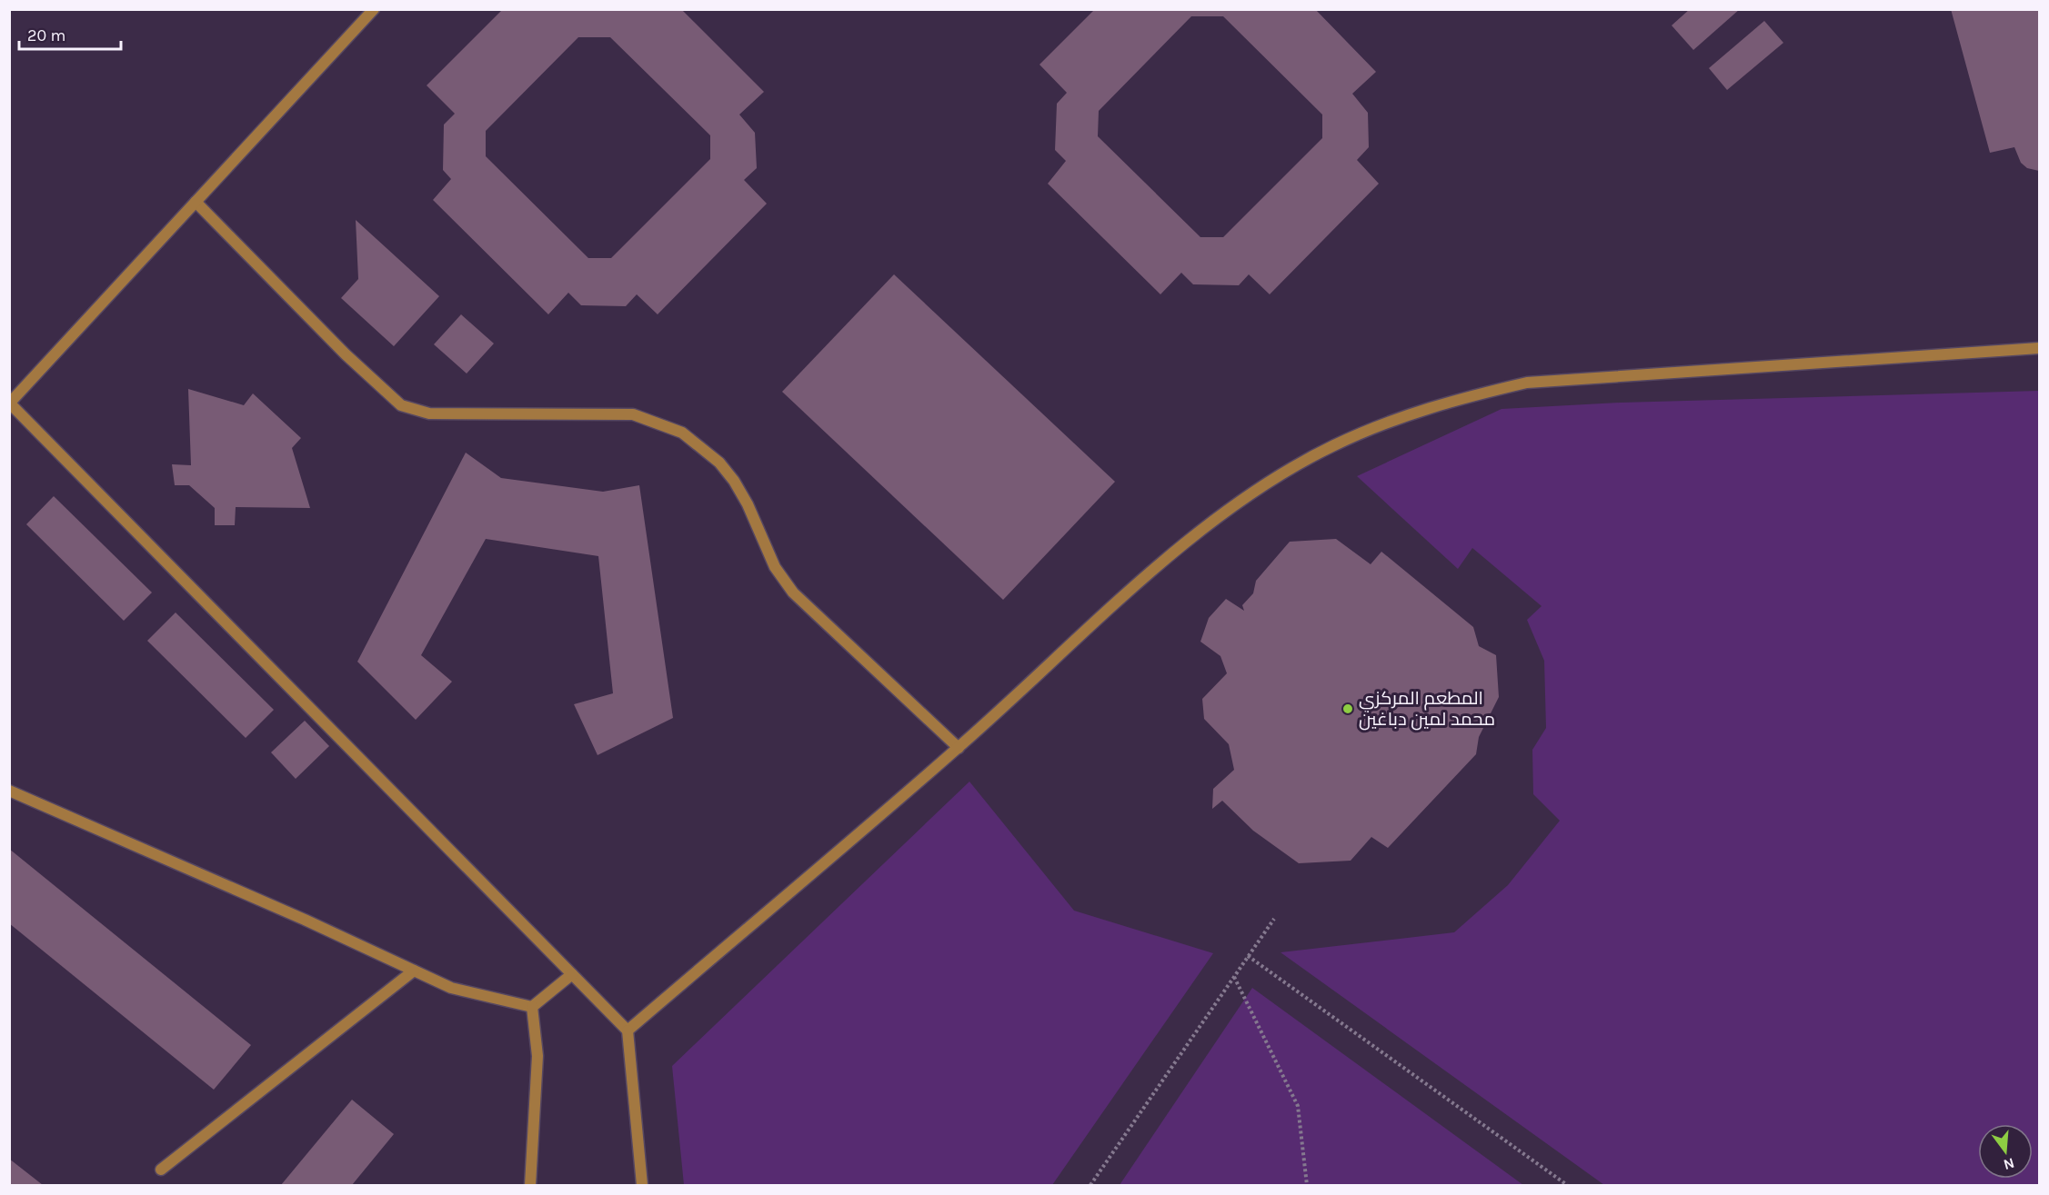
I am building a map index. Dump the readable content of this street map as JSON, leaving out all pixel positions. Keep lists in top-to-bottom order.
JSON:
{
  "places": ["المطعم المركزي محمد لمين دباغين"],
  "scale_bar": "20 m",
  "north": "bottom"
}
